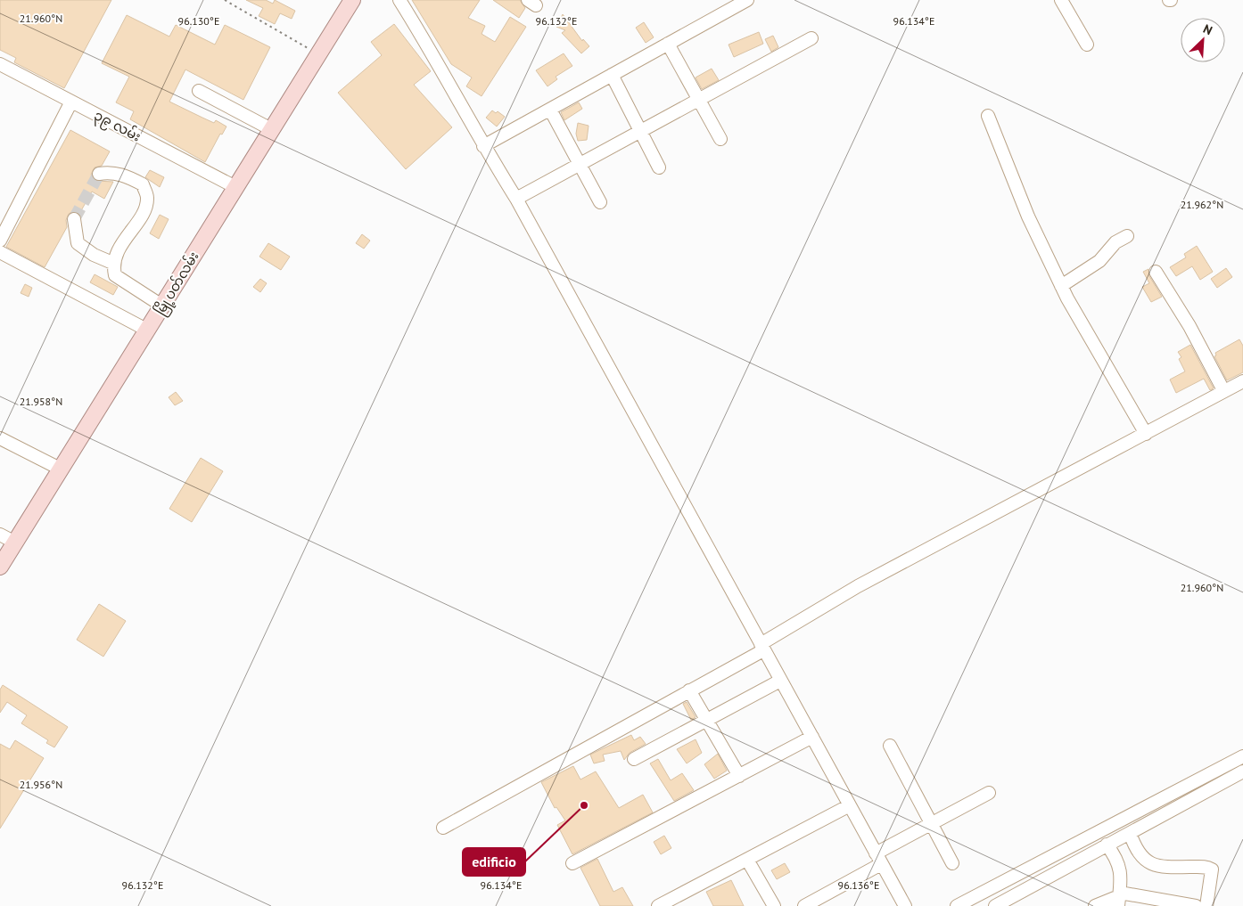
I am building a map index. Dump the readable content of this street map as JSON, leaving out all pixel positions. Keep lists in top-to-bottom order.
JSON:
{
  "streets": {
    "main road": ["မြို့ပတ်လမ်း"],
    "street": ["၃၉ လမ်း"]
  },
  "crossings": [
    ["၃၉ လမ်း", "မြို့ပတ်လမ်း"]
  ],
  "places": ["edificio"],
  "north": "top right",
  "coordinates": [
    "21.960°N",
    "96.130°E",
    "96.132°E",
    "96.134°E",
    "21.962°N",
    "21.958°N",
    "21.956°N",
    "96.136°E"
  ]
}
